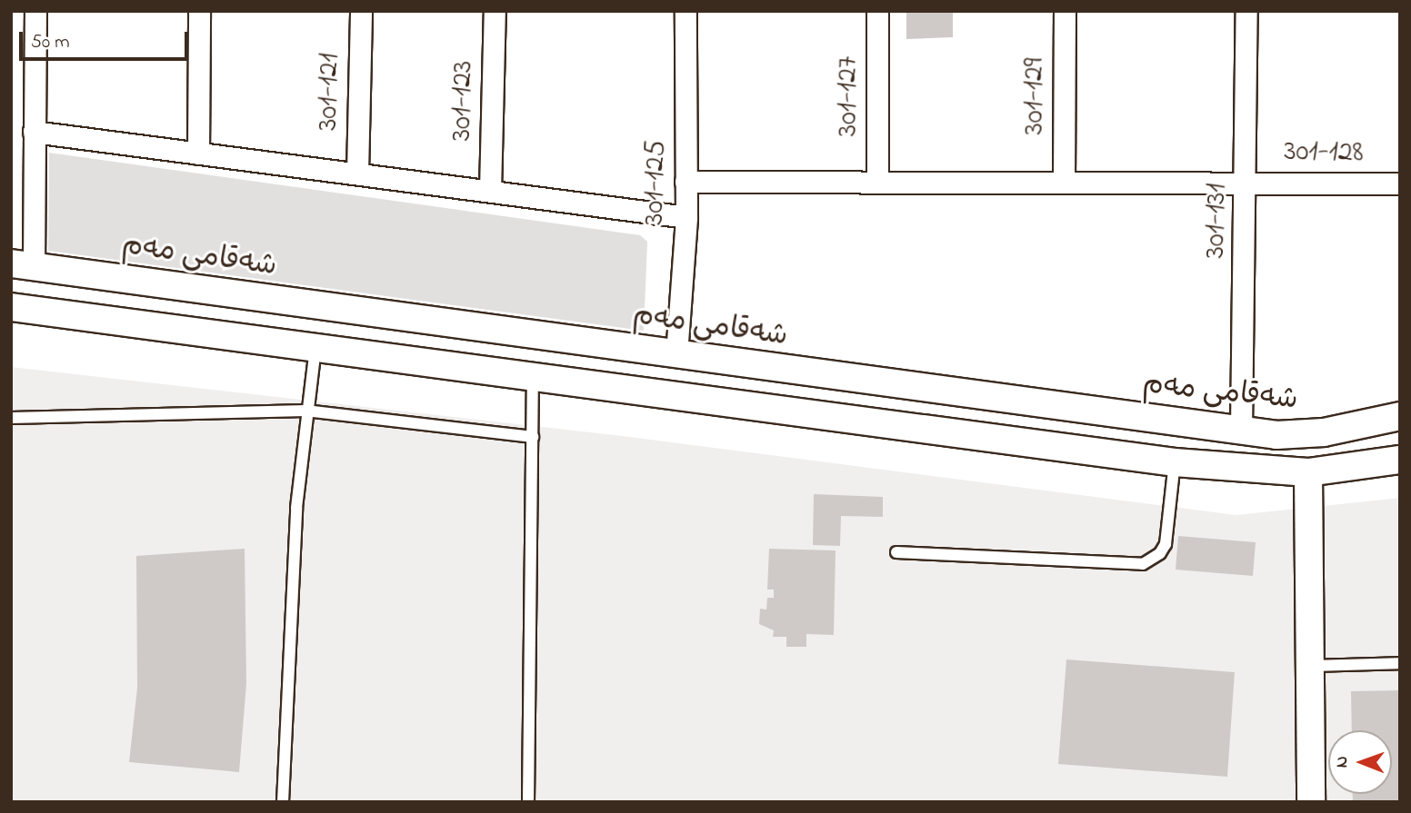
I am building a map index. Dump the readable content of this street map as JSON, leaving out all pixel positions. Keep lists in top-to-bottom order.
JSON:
{
  "streets": {
    "street": [
      "301-121",
      "301-127",
      "301-129",
      "301-123",
      "301-128",
      "301-125",
      "301-131",
      "شەقامی مەم"
    ]
  },
  "crossings": [
    ["301-127", "301-128"],
    ["301-129", "301-128"],
    ["301-128", "301-125"],
    ["301-128", "301-131"],
    ["301-125", "شەقامی مەم"],
    ["301-131", "شەقامی مەم"]
  ],
  "scale_bar": "50 m",
  "north": "left"
}
